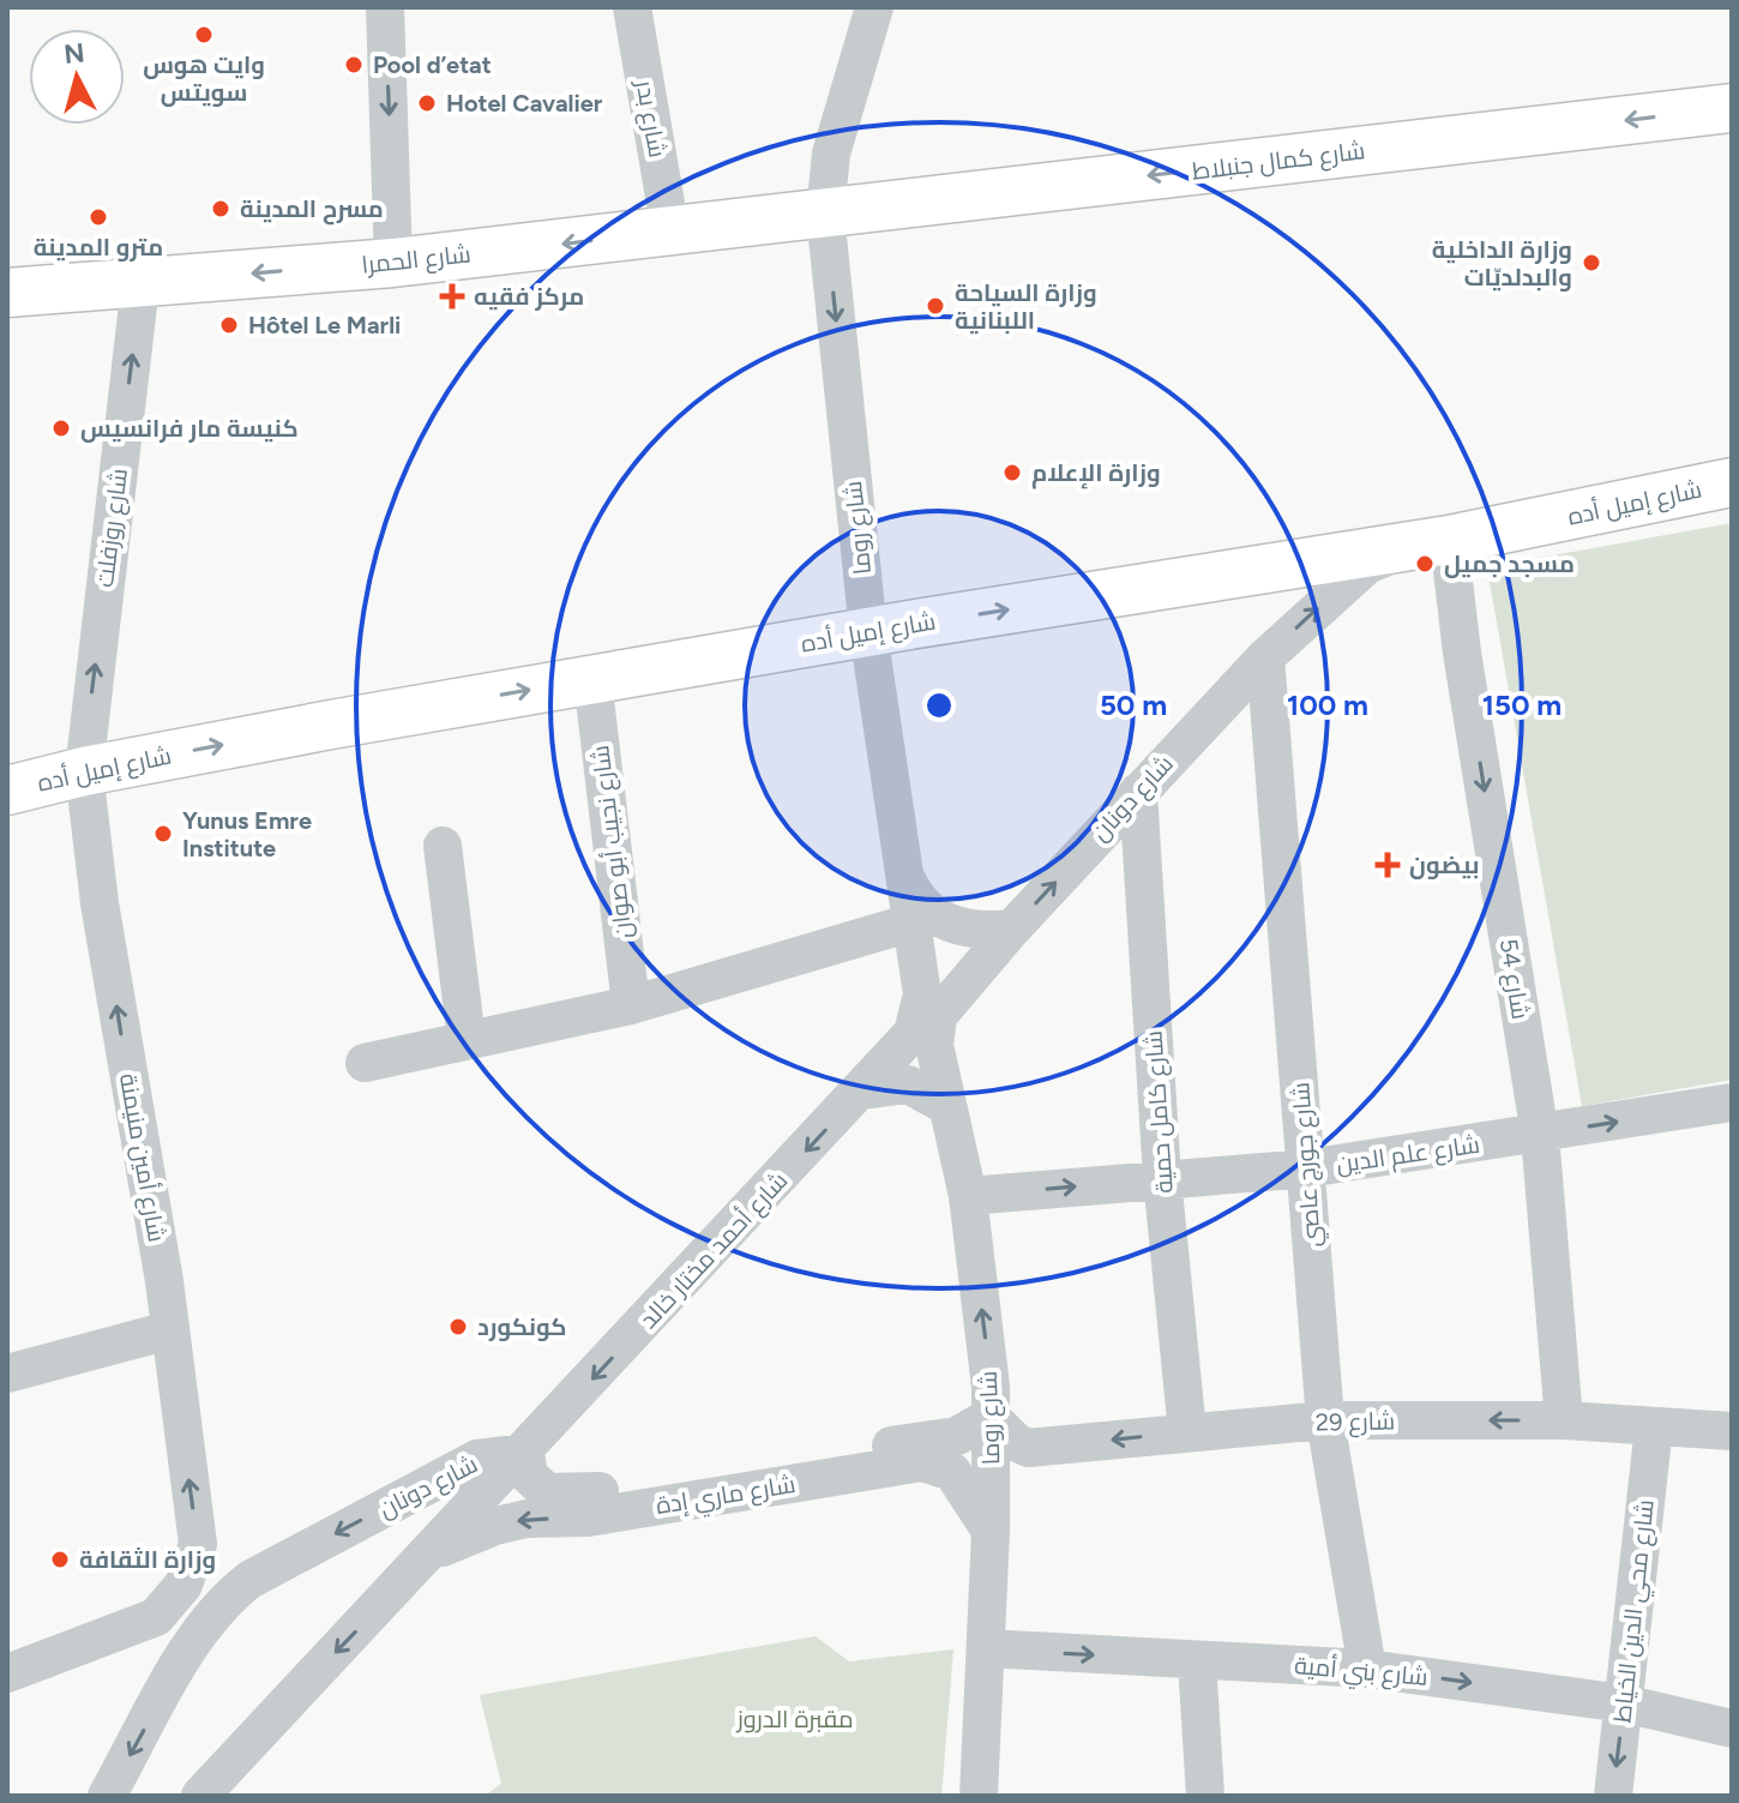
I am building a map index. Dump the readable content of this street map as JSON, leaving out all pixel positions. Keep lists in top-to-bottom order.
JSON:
{
  "streets": {
    "main road": ["شارع كمال جنبلاط", "شارع الحمرا", "شارع إميل أده"],
    "street": [
      "شارع بدر",
      "شارع روزفلت",
      "شارع روما",
      "شارع دونان",
      "شارع نجيب أبو صوان",
      "شارع 54",
      "شارع كامل حمية",
      "شارع علم الدين",
      "شارع أمين منيمنة",
      "شارع جورج عاصي",
      "شارع أحمد مختار خالد",
      "شارع 29",
      "شارع ماري إدة",
      "شارع محي الدين الخياط",
      "شارع بني أمية"
    ]
  },
  "crossings": [
    ["شارع بدر", "شارع الحمرا"],
    ["شارع كمال جنبلاط", "شارع الحمرا"],
    ["شارع كمال جنبلاط", "شارع روما"],
    ["شارع الحمرا", "شارع روزفلت"],
    ["شارع الحمرا", "شارع روما"],
    ["شارع إميل أده", "شارع روزفلت"],
    ["شارع إميل أده", "شارع روما"],
    ["شارع إميل أده", "شارع دونان"],
    ["شارع إميل أده", "شارع نجيب أبو صوان"],
    ["شارع إميل أده", "شارع 54"],
    ["شارع إميل أده", "شارع أمين منيمنة"],
    ["شارع روزفلت", "شارع أمين منيمنة"],
    ["شارع روما", "شارع دونان"],
    ["شارع روما", "شارع علم الدين"],
    ["شارع روما", "شارع أحمد مختار خالد"],
    ["شارع روما", "شارع 29"],
    ["شارع روما", "شارع ماري إدة"],
    ["شارع روما", "شارع بني أمية"],
    ["شارع دونان", "شارع 54"],
    ["شارع دونان", "شارع كامل حمية"],
    ["شارع دونان", "شارع جورج عاصي"],
    ["شارع دونان", "شارع أحمد مختار خالد"],
    ["شارع دونان", "شارع ماري إدة"],
    ["شارع 54", "شارع علم الدين"],
    ["شارع 54", "شارع 29"],
    ["شارع كامل حمية", "شارع علم الدين"],
    ["شارع كامل حمية", "شارع 29"],
    ["شارع علم الدين", "شارع جورج عاصي"],
    ["شارع جورج عاصي", "شارع 29"],
    ["شارع جورج عاصي", "شارع بني أمية"],
    ["شارع أحمد مختار خالد", "شارع ماري إدة"],
    ["شارع 29", "شارع ماري إدة"],
    ["شارع 29", "شارع محي الدين الخياط"],
    ["شارع محي الدين الخياط", "شارع بني أمية"]
  ],
  "one_way": [
    "شارع كمال جنبلاط",
    "شارع الحمرا",
    "شارع إميل أده",
    "شارع روزفلت",
    "شارع 54",
    "شارع علم الدين",
    "شارع أمين منيمنة",
    "شارع أحمد مختار خالد",
    "شارع 29",
    "شارع بني أمية"
  ],
  "parks": ["مقبرة الدروز"],
  "places": {
    "other": [
      "وايت هوس سويتس",
      "Pool d’etat",
      "Hotel Cavalier",
      "مسرح المدينة",
      "مترو المدينة",
      "وزارة الداخلية والبدلديّات",
      "وزارة السياحة اللبنانية",
      "Hôtel Le Marli",
      "كنيسة مار فرانسيس",
      "وزارة الإعلام",
      "مسجد جميل",
      "Yunus Emre Institute",
      "كونكورد",
      "وزارة الثقافة"
    ],
    "health": ["مركز فقيه", "بيضون"]
  },
  "north": "top",
  "rings": ["50 m", "100 m", "150 m"]
}
